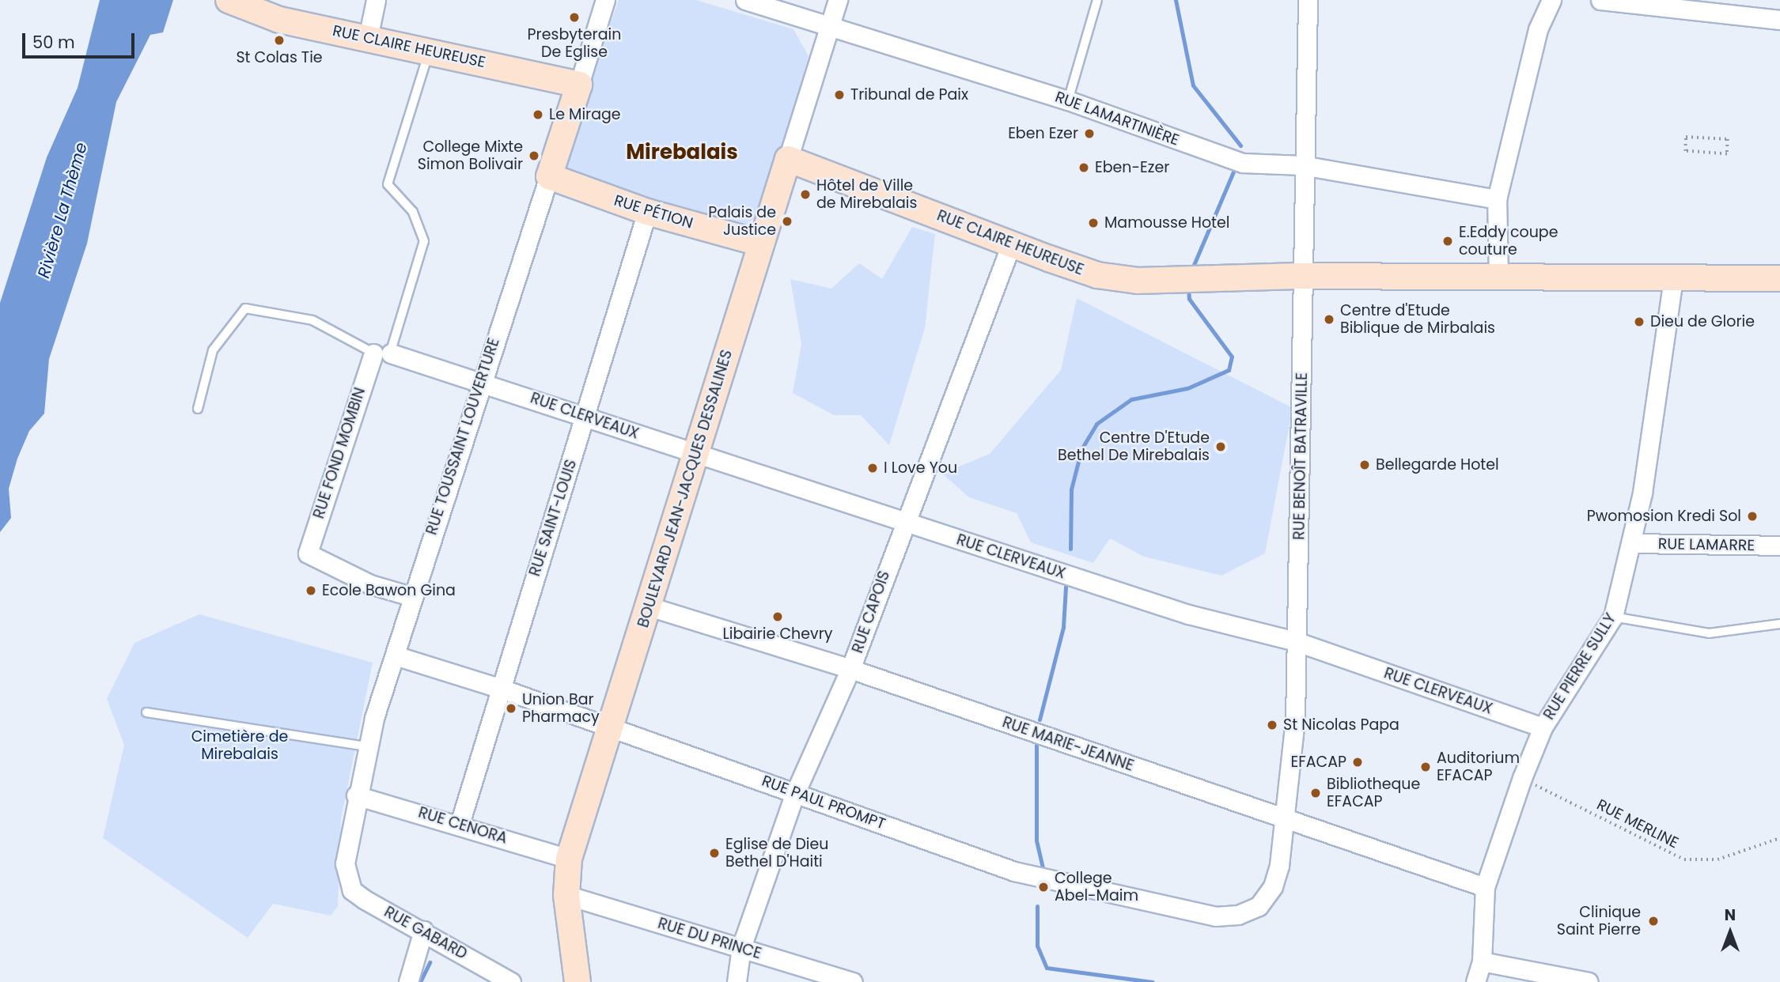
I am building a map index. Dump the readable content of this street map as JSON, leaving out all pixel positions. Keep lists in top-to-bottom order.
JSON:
{
  "streets": {
    "main road": [
      "RUE CLAIRE HEUREUSE",
      "RUE PÉTION",
      "RUE TOUSSAINT LOUVERTURE",
      "BOULEVARD JEAN-JACQUES DESSALINES"
    ],
    "street": [
      "RUE LAMARTINIÈRE",
      "RUE CLERVEAUX",
      "RUE FOND MOMBIN",
      "RUE BENOÎT BATRAVILLE",
      "RUE SAINT-LOUIS",
      "RUE LAMARRE",
      "RUE CAPOIS",
      "RUE PIERRE SULLY",
      "RUE MARIE-JEANNE",
      "RUE PAUL PROMPT",
      "RUE CENORA",
      "RUE GABARD",
      "RUE DU PRINCE"
    ],
    "path": ["RUE MERLINE"]
  },
  "crossings": [
    ["RUE CLAIRE HEUREUSE", "RUE TOUSSAINT LOUVERTURE"],
    ["RUE CLAIRE HEUREUSE", "RUE BENOÎT BATRAVILLE"],
    ["RUE CLAIRE HEUREUSE", "BOULEVARD JEAN-JACQUES DESSALINES"],
    ["RUE CLAIRE HEUREUSE", "RUE CAPOIS"],
    ["RUE CLAIRE HEUREUSE", "RUE PIERRE SULLY"],
    ["RUE LAMARTINIÈRE", "RUE BENOÎT BATRAVILLE"],
    ["RUE LAMARTINIÈRE", "BOULEVARD JEAN-JACQUES DESSALINES"],
    ["RUE PÉTION", "RUE TOUSSAINT LOUVERTURE"],
    ["RUE PÉTION", "BOULEVARD JEAN-JACQUES DESSALINES"],
    ["RUE PÉTION", "RUE SAINT-LOUIS"],
    ["RUE CLERVEAUX", "RUE TOUSSAINT LOUVERTURE"],
    ["RUE CLERVEAUX", "RUE FOND MOMBIN"],
    ["RUE CLERVEAUX", "RUE BENOÎT BATRAVILLE"],
    ["RUE CLERVEAUX", "BOULEVARD JEAN-JACQUES DESSALINES"],
    ["RUE CLERVEAUX", "RUE SAINT-LOUIS"],
    ["RUE CLERVEAUX", "RUE CAPOIS"],
    ["RUE CLERVEAUX", "RUE PIERRE SULLY"],
    ["RUE TOUSSAINT LOUVERTURE", "RUE FOND MOMBIN"],
    ["RUE TOUSSAINT LOUVERTURE", "RUE PAUL PROMPT"],
    ["RUE TOUSSAINT LOUVERTURE", "RUE CENORA"],
    ["RUE TOUSSAINT LOUVERTURE", "RUE GABARD"],
    ["RUE BENOÎT BATRAVILLE", "RUE MARIE-JEANNE"],
    ["RUE BENOÎT BATRAVILLE", "RUE PAUL PROMPT"],
    ["BOULEVARD JEAN-JACQUES DESSALINES", "RUE MARIE-JEANNE"],
    ["BOULEVARD JEAN-JACQUES DESSALINES", "RUE PAUL PROMPT"],
    ["BOULEVARD JEAN-JACQUES DESSALINES", "RUE CENORA"],
    ["BOULEVARD JEAN-JACQUES DESSALINES", "RUE DU PRINCE"],
    ["RUE SAINT-LOUIS", "RUE PAUL PROMPT"],
    ["RUE SAINT-LOUIS", "RUE CENORA"],
    ["RUE LAMARRE", "RUE PIERRE SULLY"],
    ["RUE CAPOIS", "RUE MARIE-JEANNE"],
    ["RUE CAPOIS", "RUE PAUL PROMPT"],
    ["RUE CAPOIS", "RUE DU PRINCE"],
    ["RUE PIERRE SULLY", "RUE MARIE-JEANNE"],
    ["RUE PIERRE SULLY", "RUE MERLINE"]
  ],
  "districts": ["Mirebalais"],
  "water": ["Rivière La Thème"],
  "parks": ["Cimetière de Mirebalais"],
  "places": [
    "Presbyterain De Eglise",
    "St Colas Tie",
    "Tribunal de Paix",
    "Le Mirage",
    "Eben Ezer",
    "College Mixte Simon Bolivair",
    "Eben-Ezer",
    "Hôtel de Ville de Mirebalais",
    "Palais de Justice",
    "Mamousse Hotel",
    "E.Eddy coupe couture",
    "Centre d'Etude Biblique de Mirbalais",
    "Dieu de Glorie",
    "Centre D'Etude Bethel De Mirebalais",
    "Bellegarde Hotel",
    "I Love You",
    "Pwomosion Kredi Sol",
    "Ecole Bawon Gina",
    "Libairie Chevry",
    "Union Bar Pharmacy",
    "St Nicolas Papa",
    "EFACAP",
    "Auditorium EFACAP",
    "Bibliotheque EFACAP",
    "Eglise de Dieu Bethel D'Haiti",
    "College Abel-Maim",
    "Clinique Saint Pierre"
  ],
  "scale_bar": "50 m",
  "north": "top"
}
